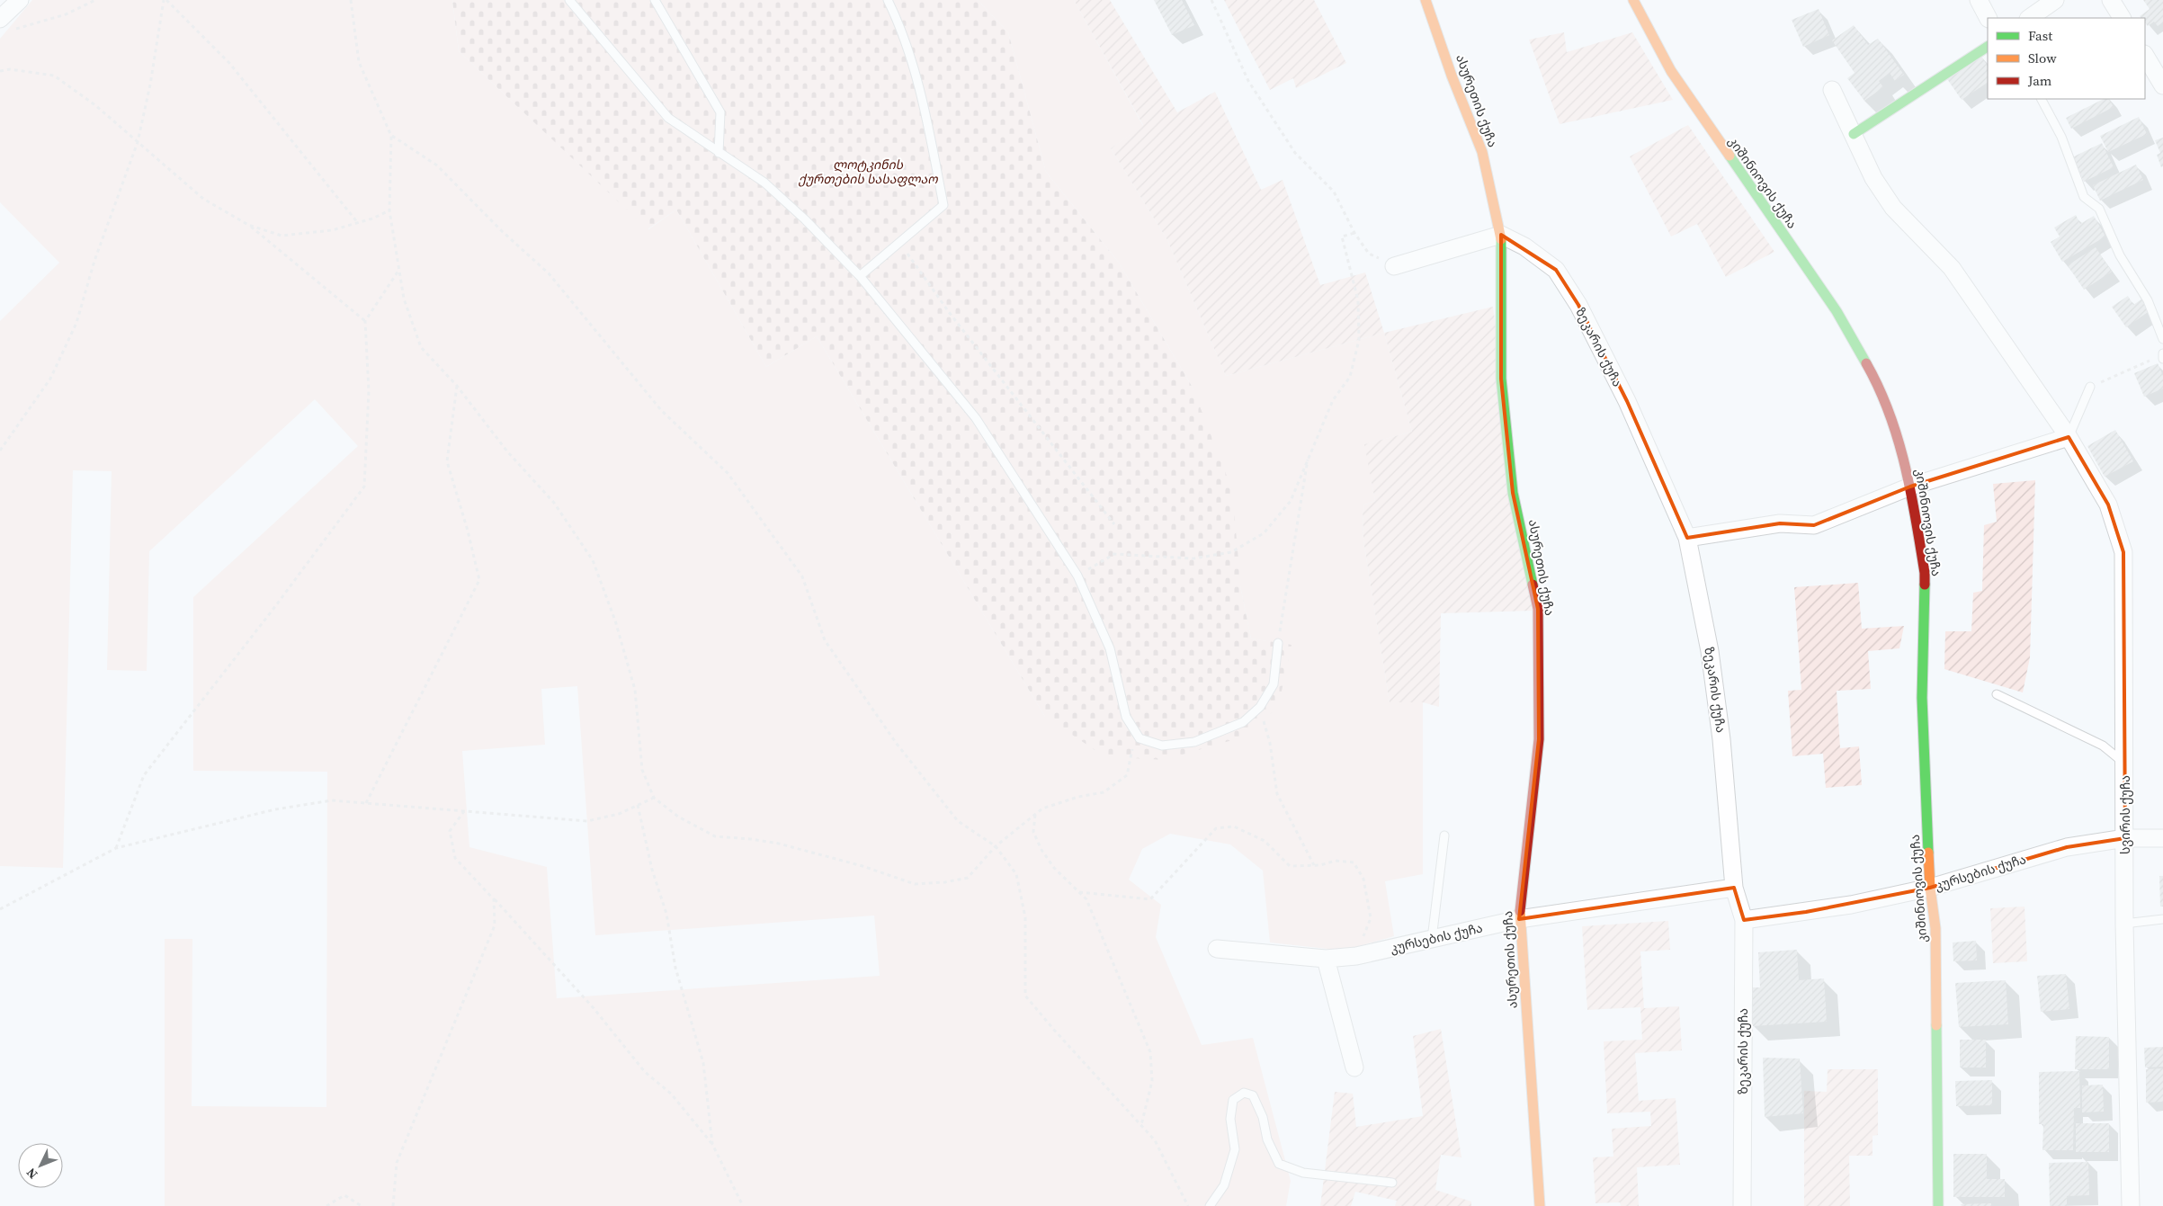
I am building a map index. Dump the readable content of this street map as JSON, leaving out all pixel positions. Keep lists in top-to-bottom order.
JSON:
{
  "streets": {
    "street": [
      "ასურეთის ქუჩა",
      "კიშინიოვის ქუჩა",
      "ზეკარის ქუჩა",
      "სვირის ქუჩა",
      "კურსების ქუჩა"
    ]
  },
  "crossings": [
    ["ასურეთის ქუჩა", "ზეკარის ქუჩა"],
    ["ასურეთის ქუჩა", "კურსების ქუჩა"],
    ["კიშინიოვის ქუჩა", "კურსების ქუჩა"],
    ["ზეკარის ქუჩა", "კურსების ქუჩა"],
    ["სვირის ქუჩა", "კურსების ქუჩა"]
  ],
  "parks": ["ლოტკინის ქურთების სასაფლაო"],
  "legend": ["Fast", "Slow", "Jam"],
  "north": "bottom left"
}
